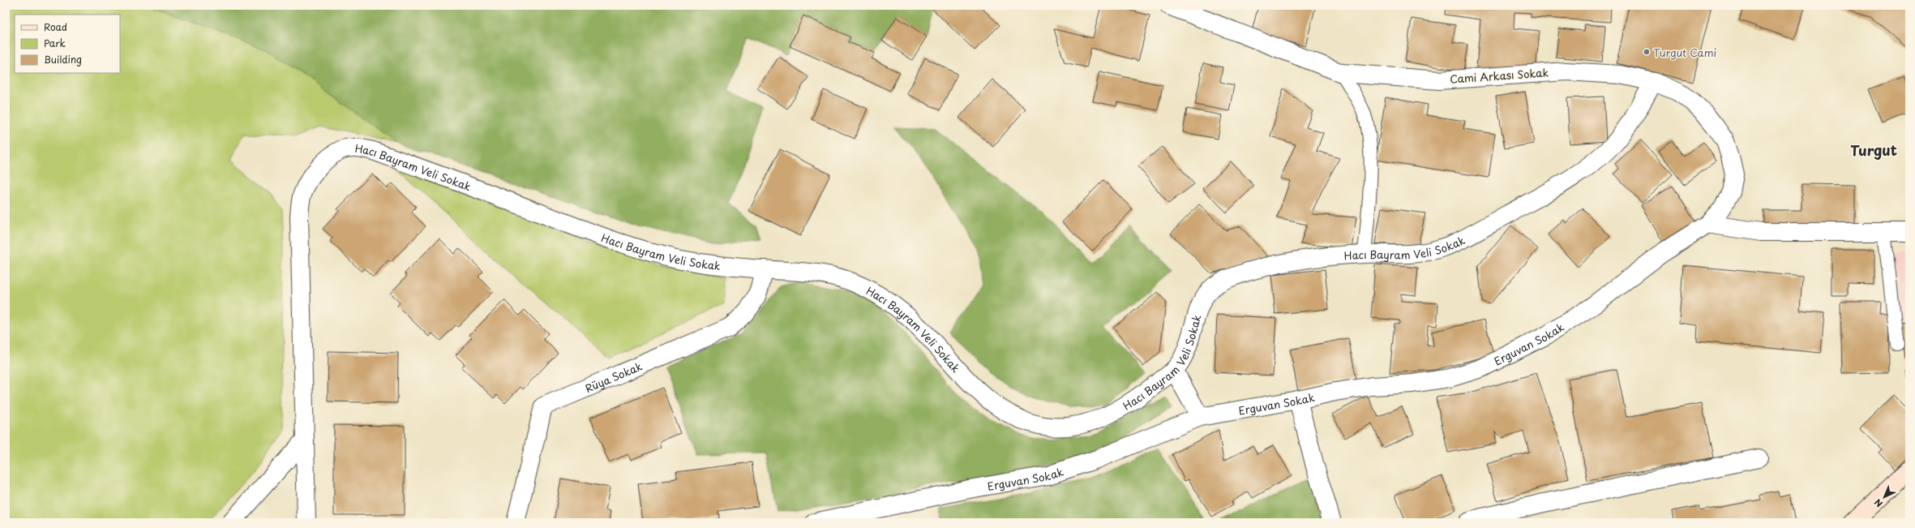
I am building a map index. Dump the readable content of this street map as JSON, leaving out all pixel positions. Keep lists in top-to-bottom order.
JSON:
{
  "streets": {
    "street": [
      "Cami Arkası Sokak",
      "Hacı Bayram Veli Sokak",
      "Erguvan Sokak",
      "Rüya Sokak"
    ]
  },
  "crossings": [
    ["Cami Arkası Sokak", "Hacı Bayram Veli Sokak"],
    ["Cami Arkası Sokak", "Erguvan Sokak"],
    ["Hacı Bayram Veli Sokak", "Rüya Sokak"]
  ],
  "districts": ["Turgut"],
  "places": ["Turgut Cami"],
  "legend": ["Road", "Park", "Building"],
  "north": "bottom left"
}
